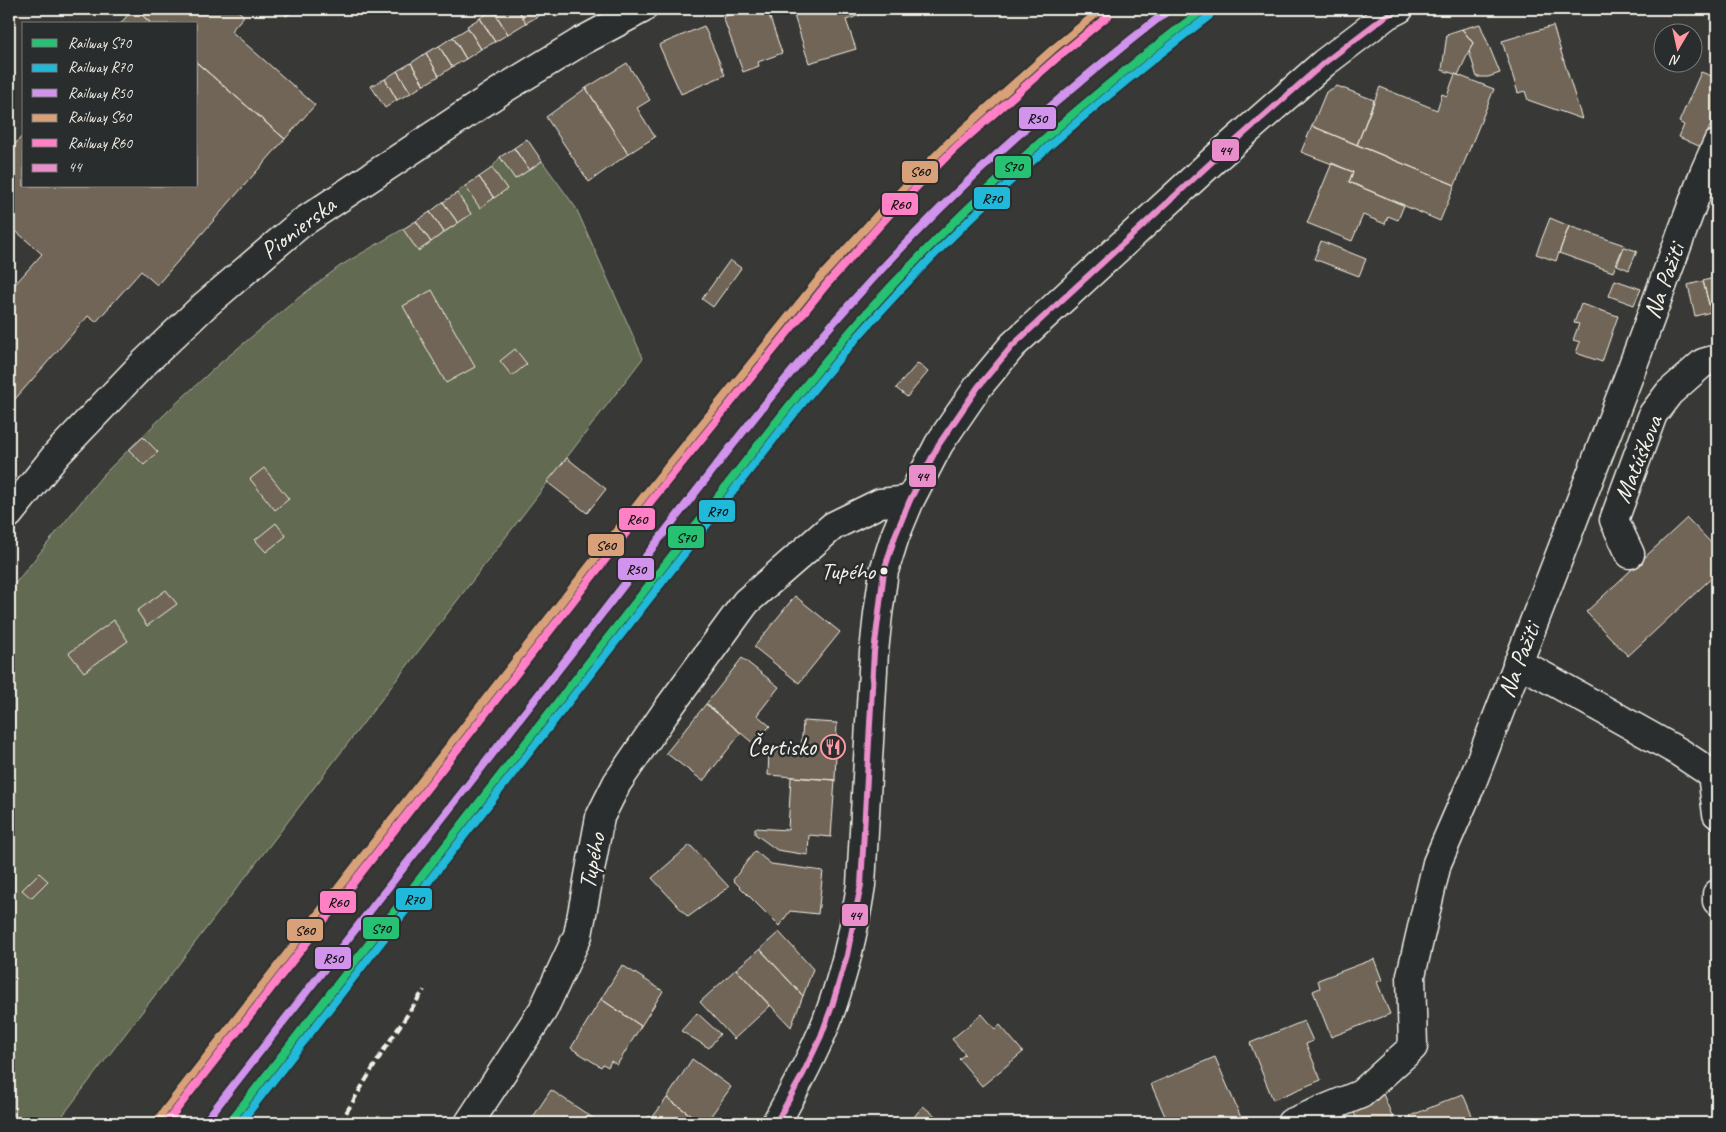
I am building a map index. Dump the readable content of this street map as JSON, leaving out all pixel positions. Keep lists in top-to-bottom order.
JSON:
{
  "streets": {
    "street": [
      "Pionierska",
      "Na Pažiti",
      "Matúškova",
      "Tupého"
    ]
  },
  "places": {
    "other": ["Tupého"],
    "restaurant": ["Čertisko"]
  },
  "lines": [
    "rail line S70",
    "rail line R50",
    "rail line S60",
    "transit line 44",
    "rail line R70",
    "rail line R60"
  ],
  "legend": [
    "Railway S70",
    "Railway R70",
    "Railway R50",
    "Railway S60",
    "Railway R60",
    "44"
  ],
  "north": "bottom"
}
